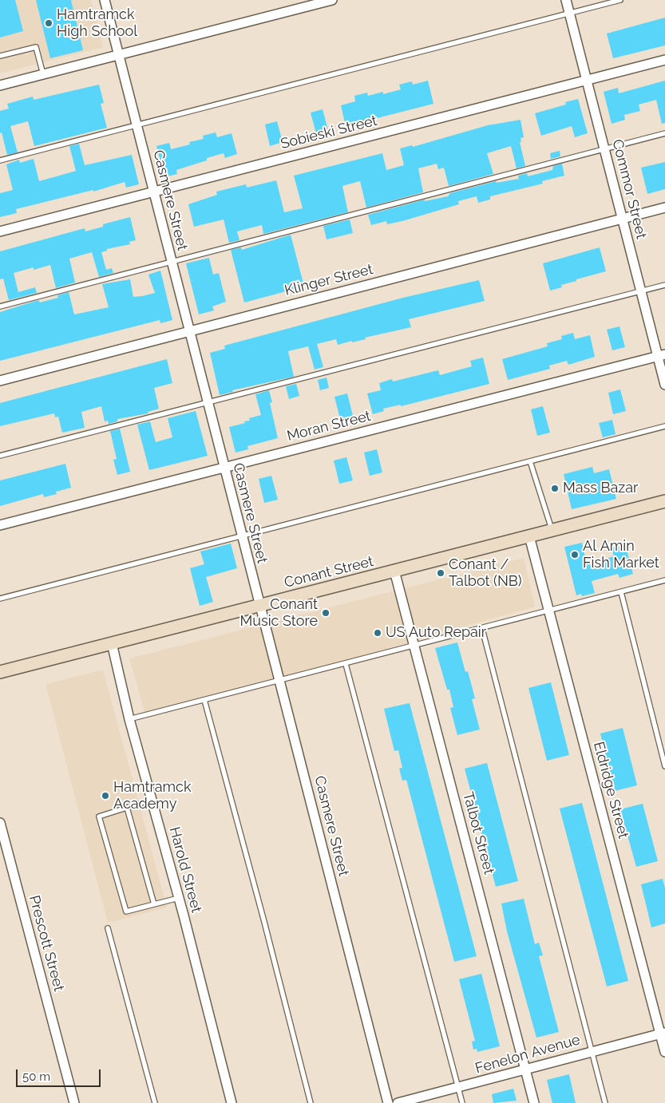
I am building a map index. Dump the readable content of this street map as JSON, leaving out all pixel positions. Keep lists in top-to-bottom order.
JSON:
{
  "streets": {
    "main road": ["Conant Street"],
    "street": [
      "Sobieski Street",
      "Commor Street",
      "Casmere Street",
      "Klinger Street",
      "Moran Street",
      "Eldridge Street",
      "Talbot Street",
      "Harold Street",
      "Prescott Street",
      "Fenelon Avenue"
    ]
  },
  "crossings": [
    ["Sobieski Street", "Commor Street"],
    ["Sobieski Street", "Casmere Street"],
    ["Commor Street", "Klinger Street"],
    ["Commor Street", "Moran Street"],
    ["Casmere Street", "Klinger Street"],
    ["Casmere Street", "Moran Street"],
    ["Casmere Street", "Conant Street"],
    ["Conant Street", "Eldridge Street"],
    ["Conant Street", "Talbot Street"],
    ["Conant Street", "Harold Street"],
    ["Eldridge Street", "Fenelon Avenue"],
    ["Talbot Street", "Fenelon Avenue"]
  ],
  "places": [
    "Hamtramck High School",
    "Mass Bazar",
    "Al Amin Fish Market",
    "Conant / Talbot (NB)",
    "Conant Music Store",
    "US Auto Repair",
    "Hamtramck Academy"
  ],
  "scale_bar": "50 m"
}
